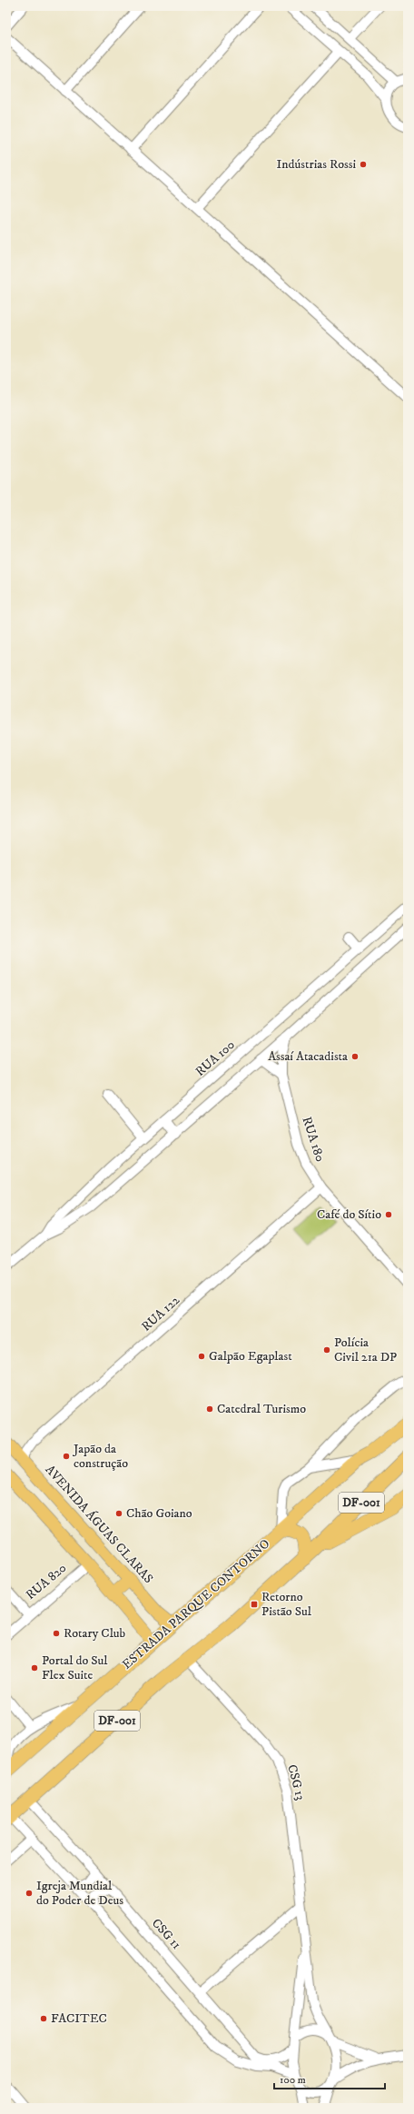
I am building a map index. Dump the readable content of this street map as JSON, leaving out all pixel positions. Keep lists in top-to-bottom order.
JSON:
{
  "streets": {
    "highway": ["DF-001", "ESTRADA PARQUE CONTORNO"],
    "main road": ["AVENIDA ÁGUAS CLARAS"],
    "street": [
      "RUA 100",
      "RUA 180",
      "RUA 122",
      "RUA 820",
      "CSG 13",
      "CSG 11"
    ]
  },
  "crossings": [
    ["RUA 100", "RUA 180"],
    ["RUA 180", "RUA 122"],
    ["RUA 122", "AVENIDA ÁGUAS CLARAS"],
    ["DF-001", "ESTRADA PARQUE CONTORNO"],
    ["DF-001", "CSG 13"],
    ["DF-001", "CSG 11"],
    ["AVENIDA ÁGUAS CLARAS", "ESTRADA PARQUE CONTORNO"]
  ],
  "places": {
    "other": [
      "Indústrias Rossi",
      "Assaí Atacadista",
      "Café do Sítio",
      "Polícia Civil 21a DP",
      "Galpão Egaplast",
      "Catedral Turismo",
      "Japão da construção",
      "Chão Goiano",
      "Rotary Club",
      "Portal do Sul Flex Suite",
      "Igreja Mundial do Poder de Deus",
      "FACITEC"
    ],
    "transit": ["Retorno Pistão Sul"]
  },
  "scale_bar": "100 m"
}
